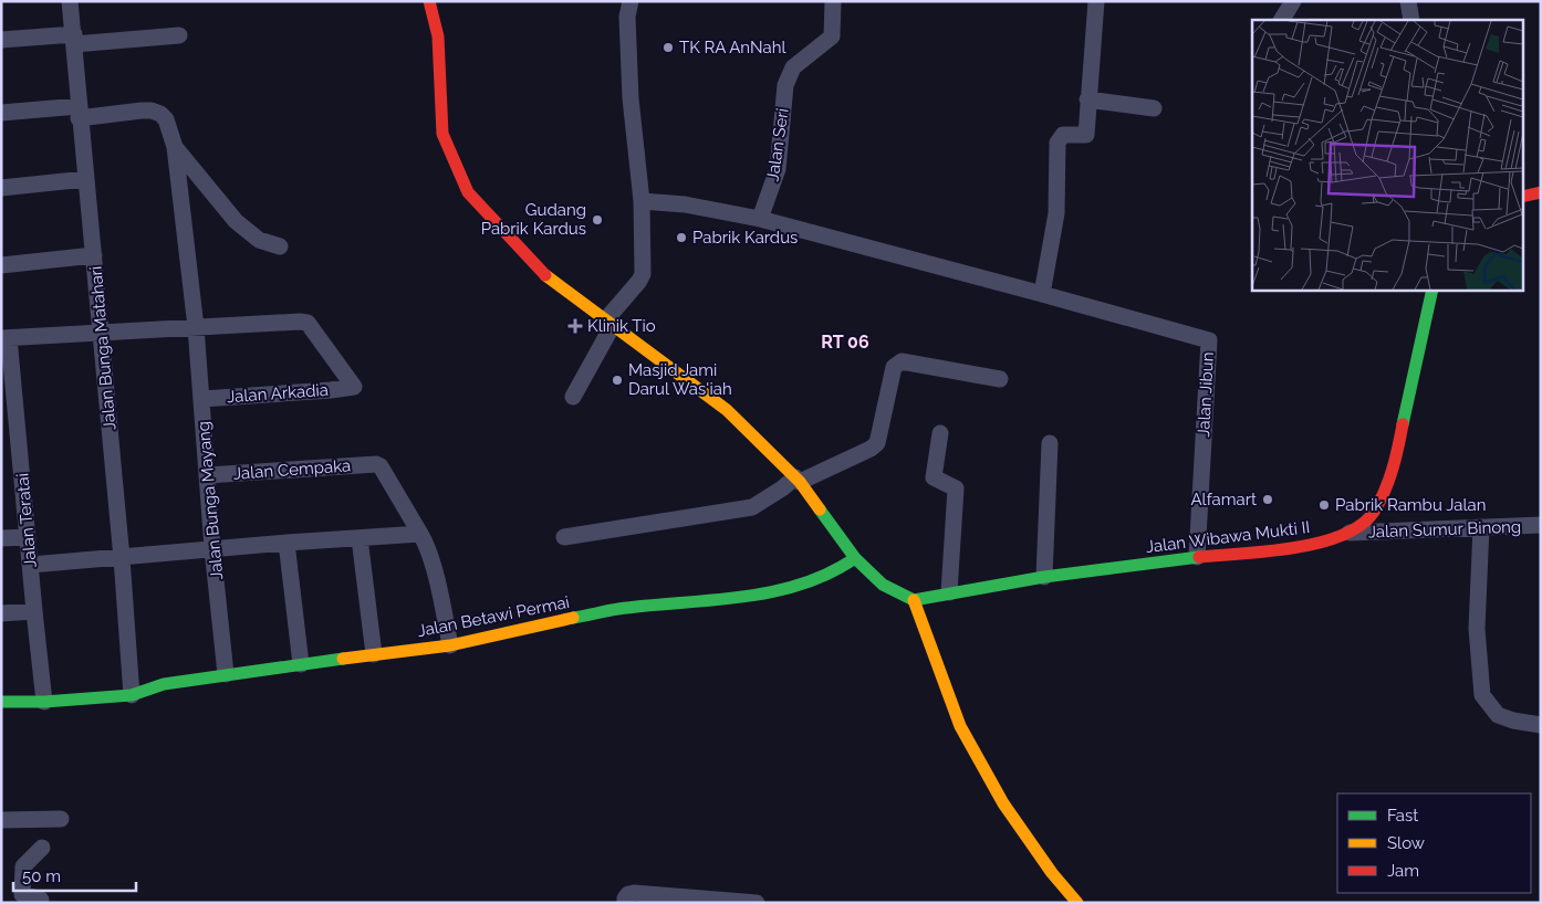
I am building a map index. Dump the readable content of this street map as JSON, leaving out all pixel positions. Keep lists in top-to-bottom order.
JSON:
{
  "streets": {
    "street": [
      "Jalan Seri",
      "Jalan Bunga Matahari",
      "Jalan Arkadia",
      "Jalan Jibun",
      "Jalan Cempaka",
      "Jalan Bunga Mayang",
      "Jalan Teratai",
      "Jalan Sumur Binong",
      "Jalan Wibawa Mukti II",
      "Jalan Betawi Permai"
    ]
  },
  "crossings": [
    ["Jalan Seri", "Jalan Jibun"],
    ["Jalan Bunga Matahari", "Jalan Betawi Permai"],
    ["Jalan Arkadia", "Jalan Bunga Mayang"],
    ["Jalan Jibun", "Jalan Wibawa Mukti II"],
    ["Jalan Cempaka", "Jalan Bunga Mayang"],
    ["Jalan Bunga Mayang", "Jalan Betawi Permai"],
    ["Jalan Teratai", "Jalan Betawi Permai"],
    ["Jalan Sumur Binong", "Jalan Wibawa Mukti II"]
  ],
  "districts": ["RT 06"],
  "places": {
    "other": [
      "TK RA AnNahl",
      "Gudang Pabrik Kardus",
      "Pabrik Kardus",
      "Masjid Jami Darul Was'iah",
      "Alfamart",
      "Pabrik Rambu Jalan"
    ],
    "health": ["Klinik Tio"]
  },
  "legend": ["Fast", "Slow", "Jam"],
  "scale_bar": "50 m"
}
